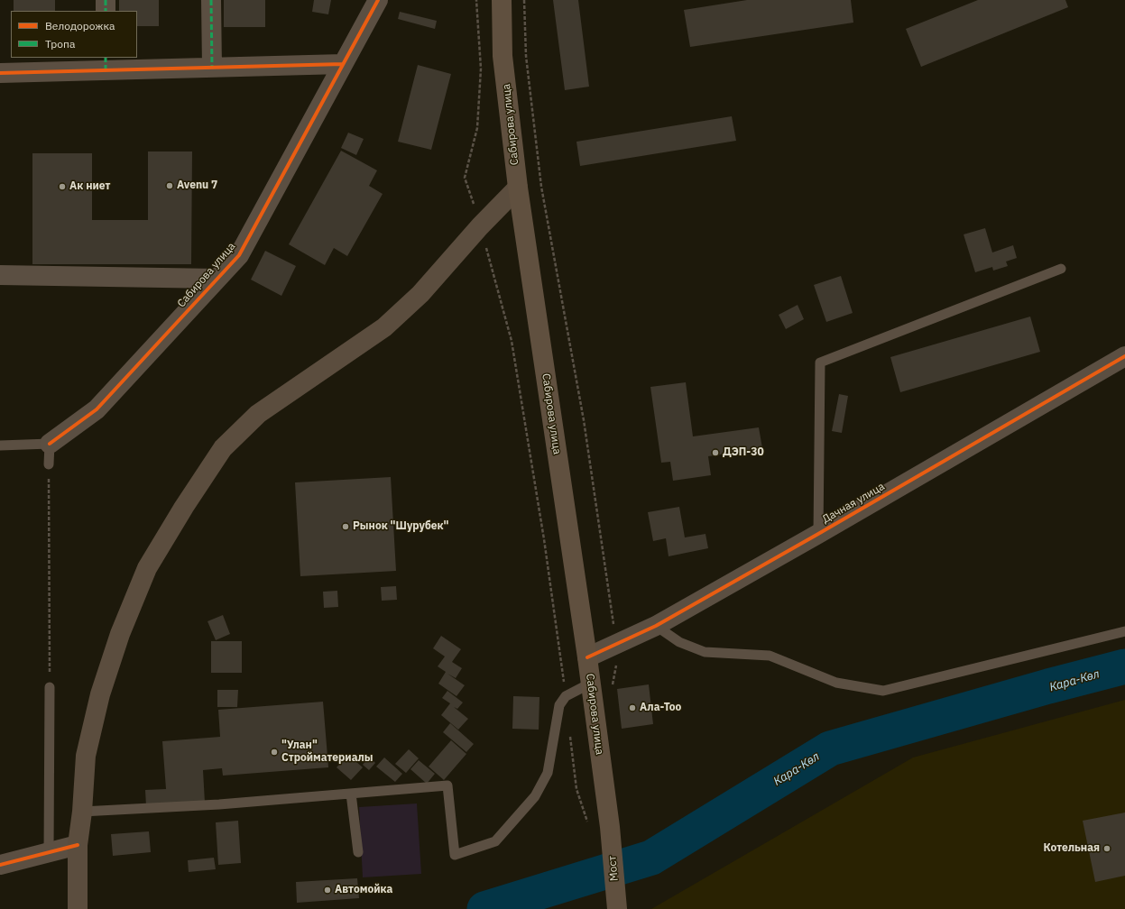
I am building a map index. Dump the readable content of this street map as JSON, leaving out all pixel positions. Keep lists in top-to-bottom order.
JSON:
{
  "streets": {
    "highway": ["Сабирова улица", "Мост"],
    "street": ["Дачная улица"]
  },
  "crossings": [
    ["Сабирова улица", "Дачная улица"],
    ["Сабирова улица", "Мост"]
  ],
  "water": ["Кара-Көл"],
  "places": [
    "Avenu 7",
    "Ак ниет",
    "ДЭП-30",
    "Рынок \"Шурубек\"",
    "Ала-Тоо",
    "\"Улан\" Стройматериалы",
    "Котельная",
    "Автомойка"
  ],
  "legend": ["Велодорожка", "Тропа"]
}
